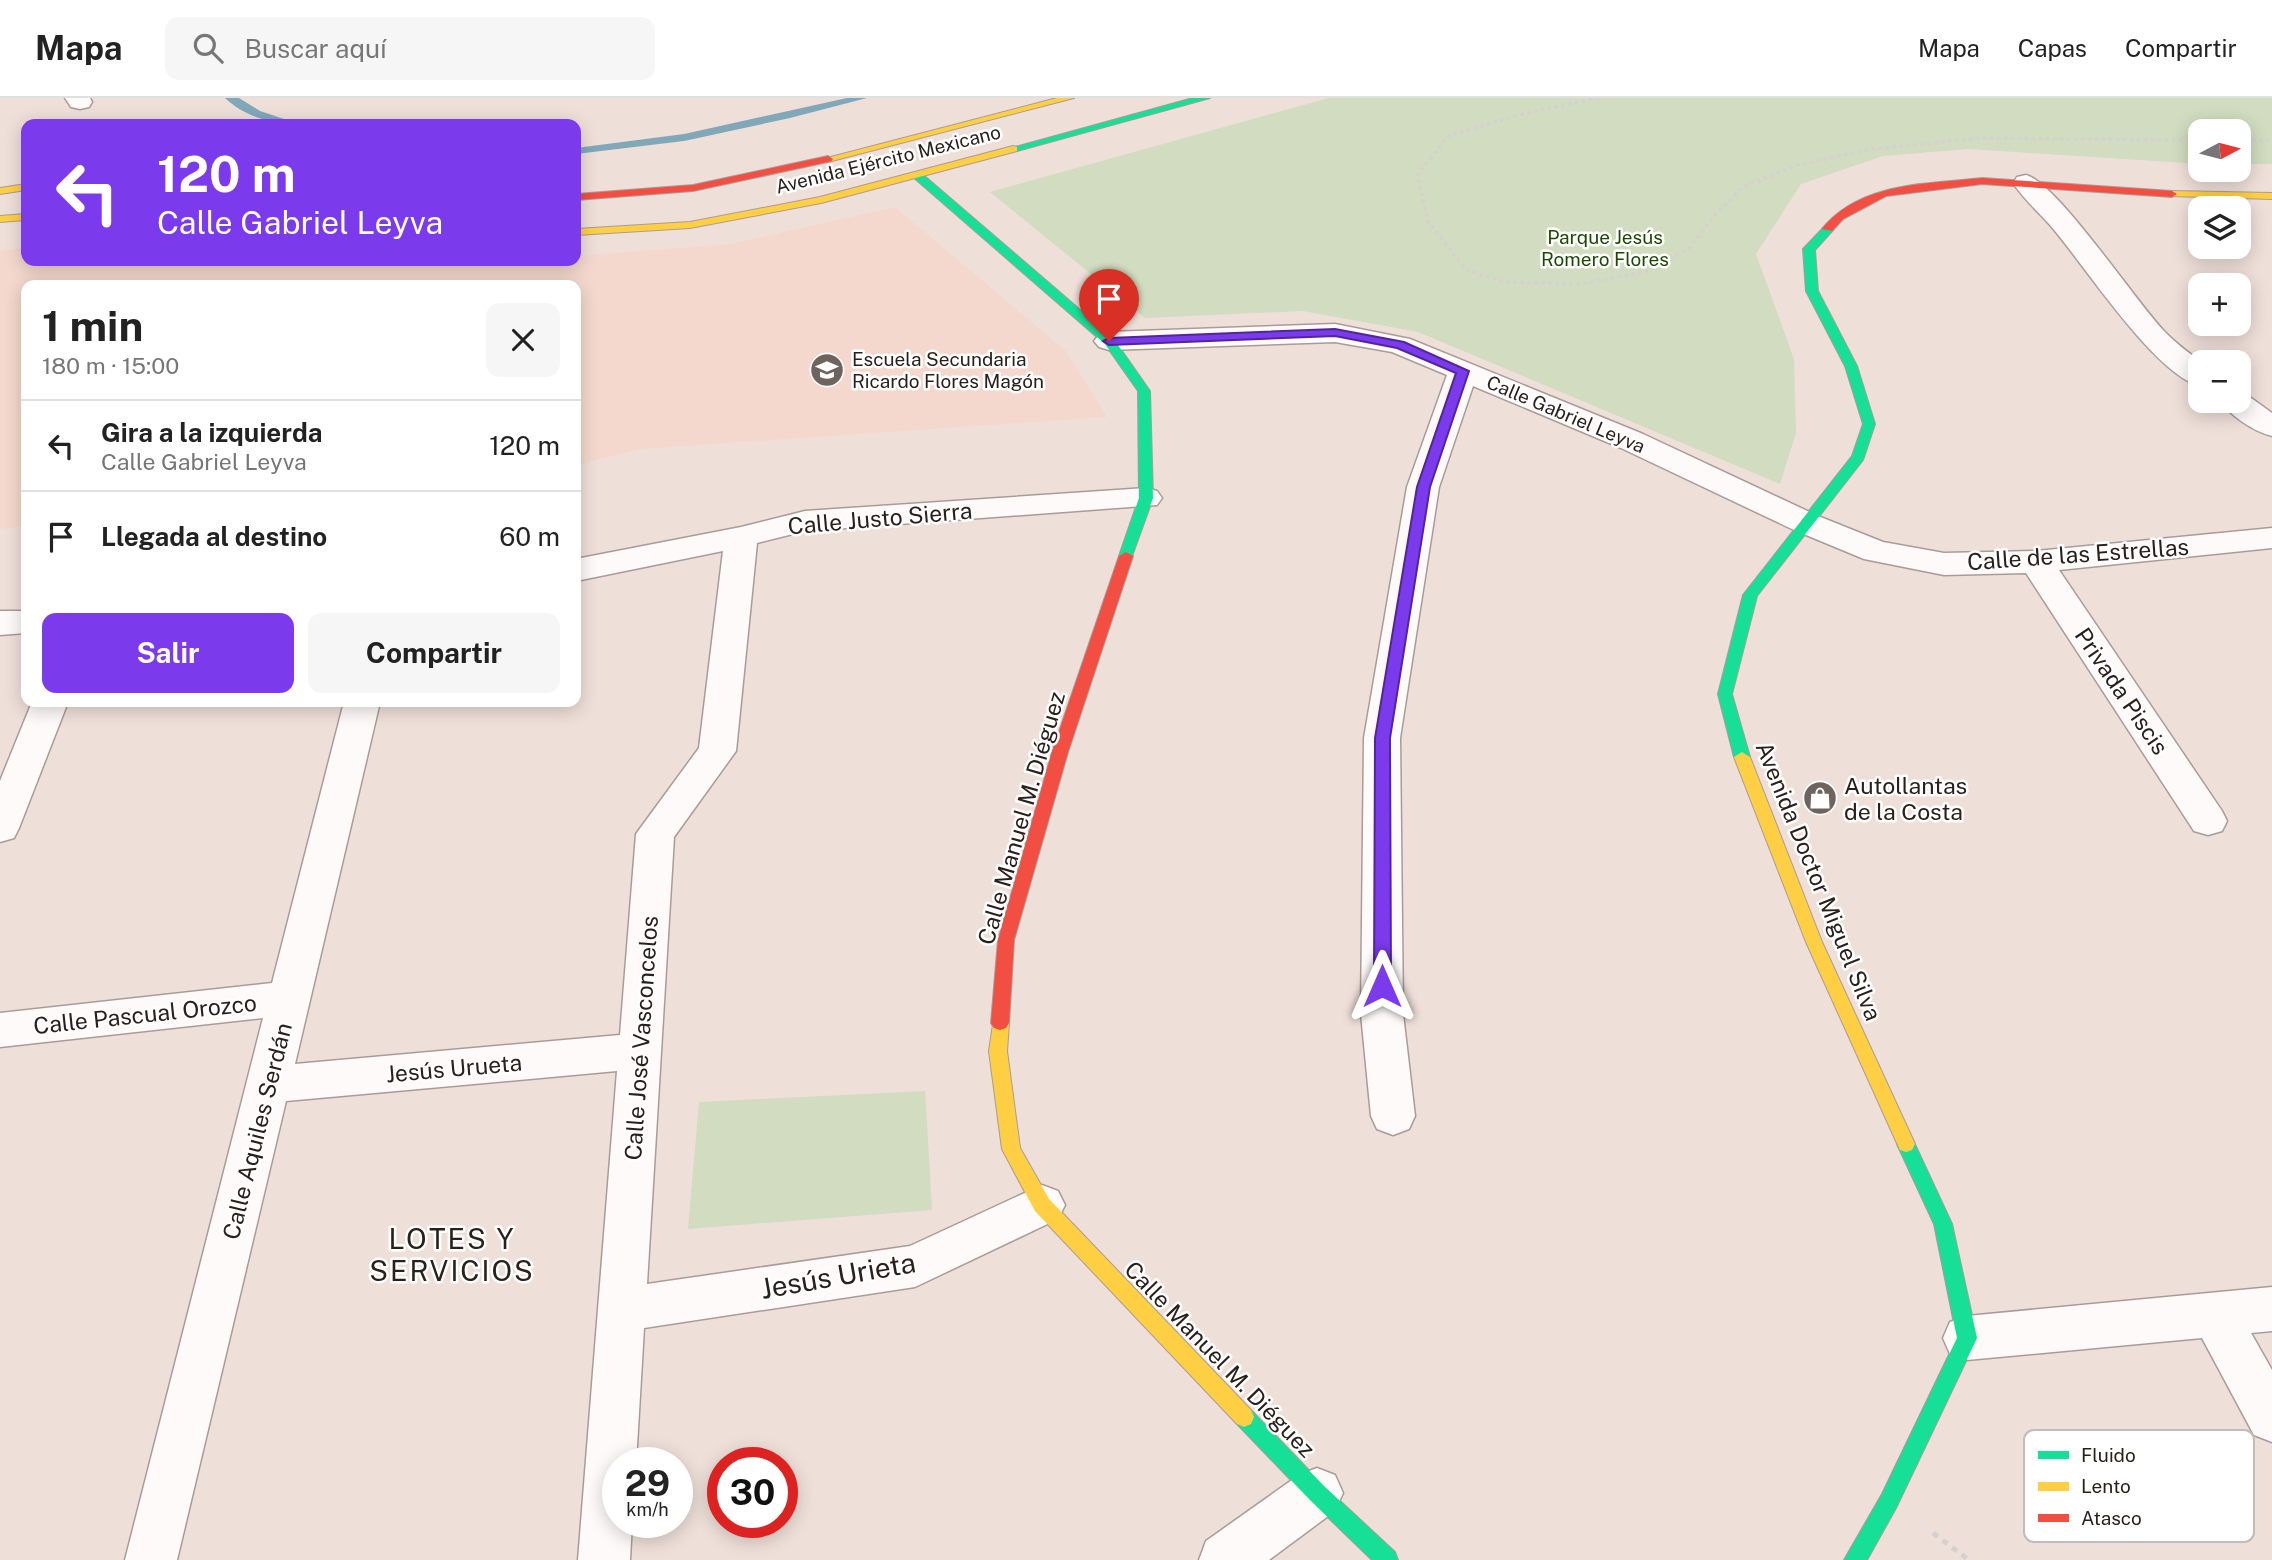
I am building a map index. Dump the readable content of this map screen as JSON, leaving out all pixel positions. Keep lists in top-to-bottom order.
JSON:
{
  "streets": {
    "street": [
      "Avenida Ejército Mexicano",
      "Calle Gabriel Leyva",
      "Calle Justo Sierra",
      "Calle de las Estrellas",
      "Privada Piscis",
      "Calle Manuel M. Diéguez",
      "Avenida Doctor Miguel Silva",
      "Calle Pascual Orozco",
      "Calle José Vasconcelos",
      "Jesús Urueta",
      "Calle Aquiles Serdán",
      "Jesús Urieta"
    ]
  },
  "crossings": [
    ["Avenida Ejército Mexicano", "Calle Manuel M. Diéguez"],
    ["Calle Gabriel Leyva", "Calle de las Estrellas"],
    ["Calle Gabriel Leyva", "Calle Manuel M. Diéguez"],
    ["Calle Gabriel Leyva", "Avenida Doctor Miguel Silva"],
    ["Calle Justo Sierra", "Calle Manuel M. Diéguez"],
    ["Calle Justo Sierra", "Calle José Vasconcelos"],
    ["Calle de las Estrellas", "Privada Piscis"],
    ["Calle de las Estrellas", "Avenida Doctor Miguel Silva"],
    ["Calle Manuel M. Diéguez", "Jesús Urieta"],
    ["Calle Pascual Orozco", "Calle Aquiles Serdán"],
    ["Calle José Vasconcelos", "Jesús Urueta"],
    ["Calle José Vasconcelos", "Jesús Urieta"],
    ["Jesús Urueta", "Calle Aquiles Serdán"]
  ],
  "districts": ["LOTES Y SERVICIOS"],
  "parks": ["Parque Jesús Romero Flores"],
  "places": {
    "school or university": ["Escuela Secundaria Ricardo Flores Magón"],
    "shop": ["Autollantas de la Costa"]
  },
  "legend": ["Fluido", "Lento", "Atasco"],
  "north": "right",
  "page": {
    "header": "Mapa",
    "search": "Buscar aquí",
    "nav": ["Mapa", "Capas", "Compartir"],
    "map_buttons": ["+", "−"],
    "turn": ["120 m", "Calle Gabriel Leyva"],
    "heading": ["1 min", "180 m · 15:00"],
    "list": [
      {
        "name": "Gira a la izquierda",
        "note": "Calle Gabriel Leyva",
        "value": "120 m"
      },
      {
        "name": "Llegada al destino",
        "value": "60 m"
      }
    ],
    "buttons": ["Salir", "Compartir"],
    "speed": "29 km/h",
    "limit": "30"
  }
}
